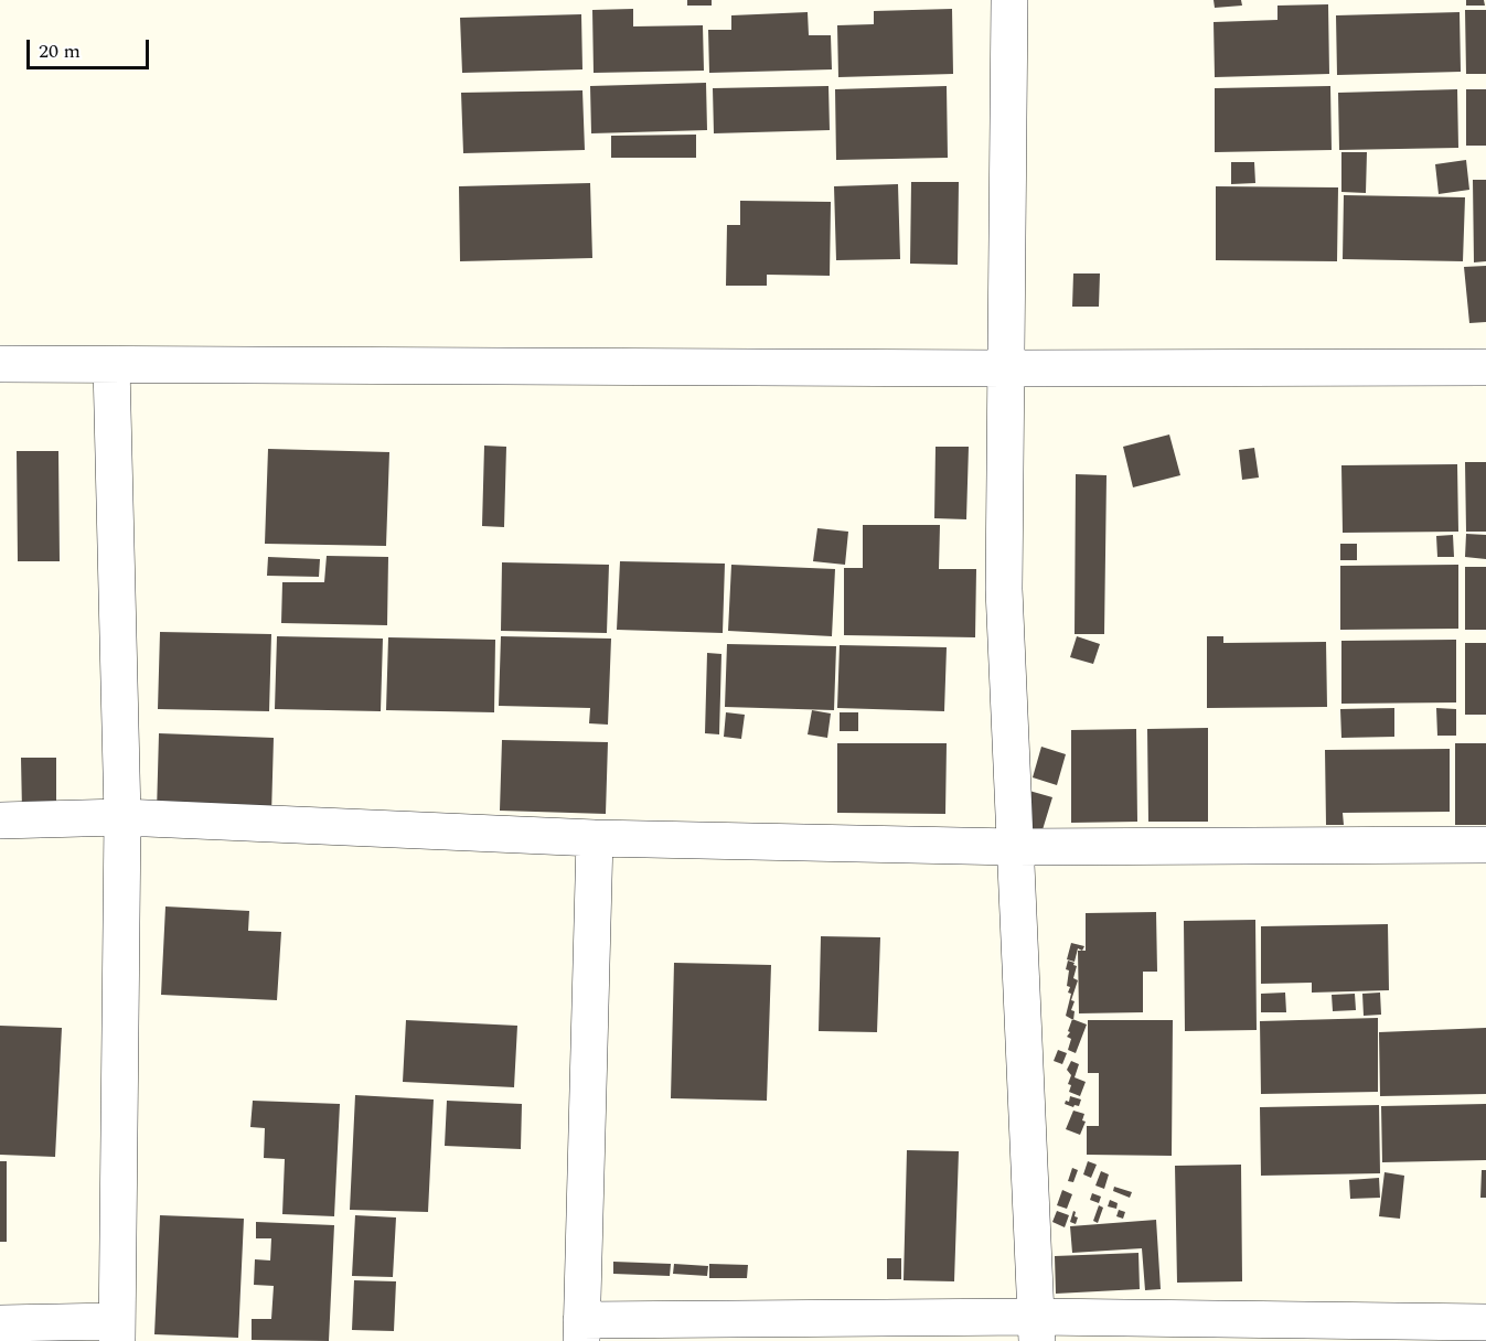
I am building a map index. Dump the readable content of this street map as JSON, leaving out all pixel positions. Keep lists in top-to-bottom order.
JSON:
{
  "scale_bar": "20 m"
}
